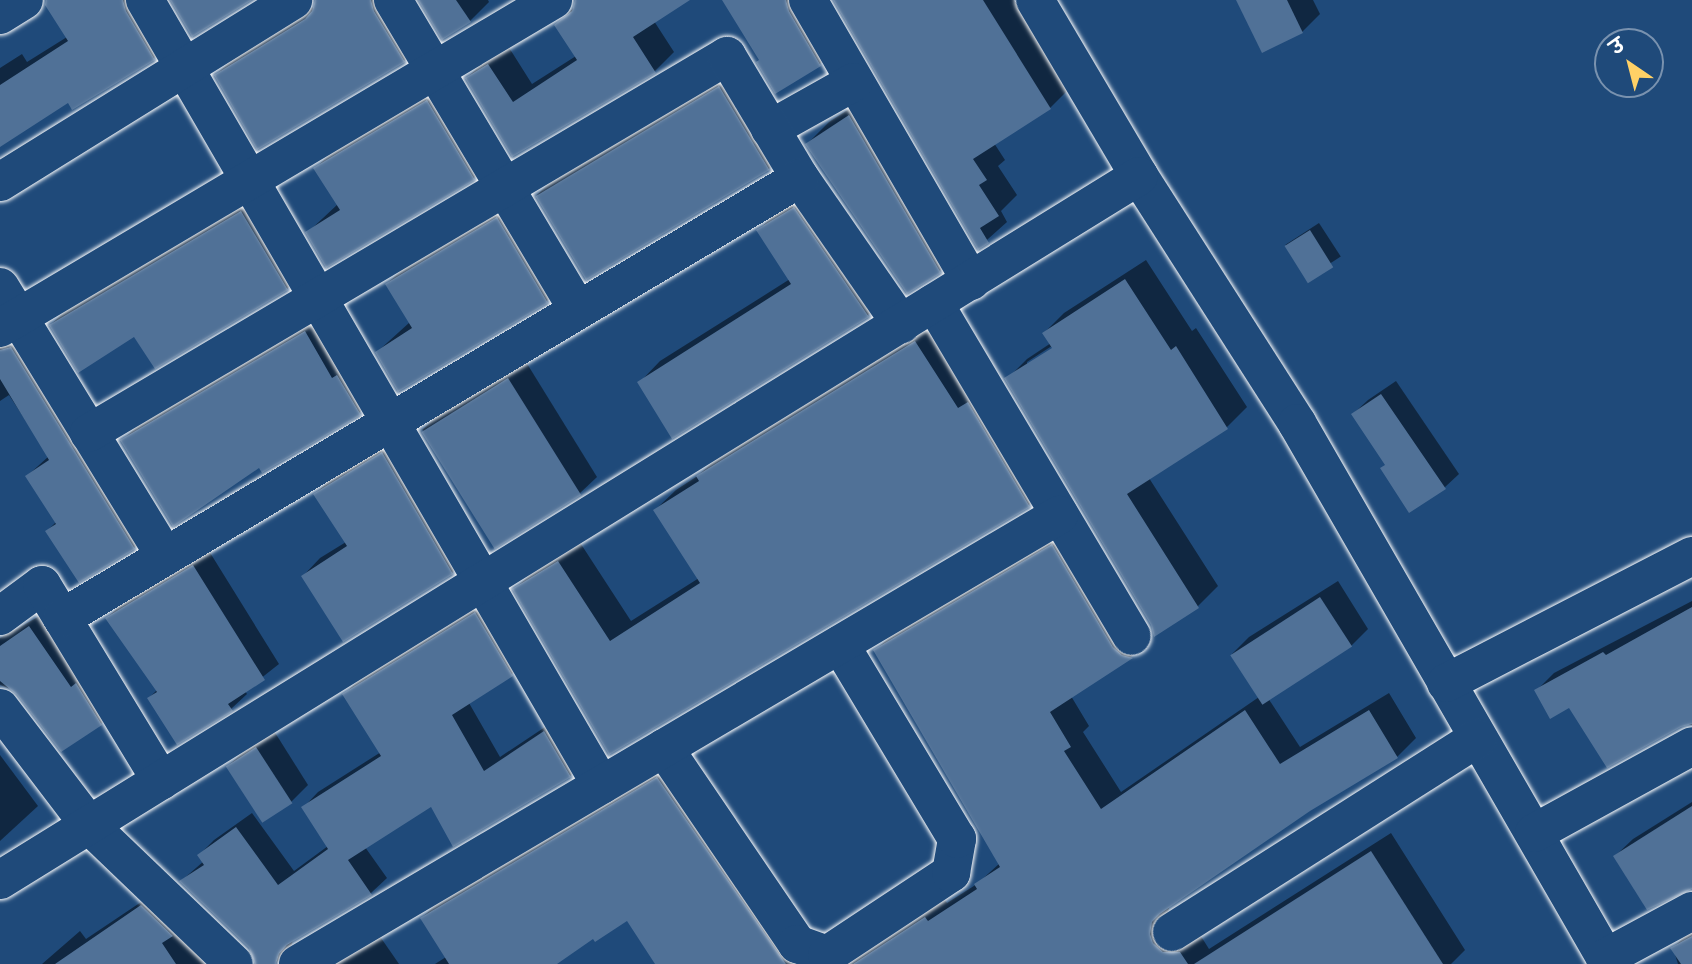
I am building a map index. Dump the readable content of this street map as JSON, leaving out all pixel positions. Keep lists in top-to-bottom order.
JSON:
{
  "north": "top left"
}
